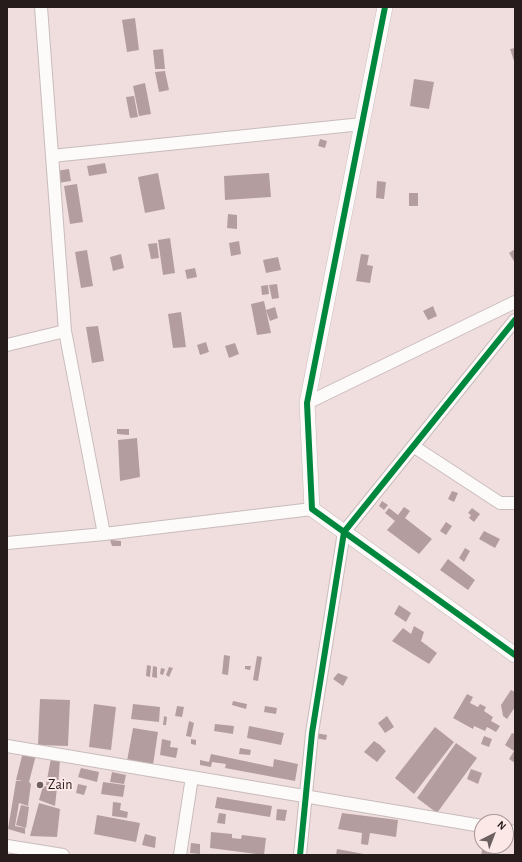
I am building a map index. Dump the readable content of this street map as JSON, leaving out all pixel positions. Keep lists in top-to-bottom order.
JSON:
{
  "places": ["Zain"],
  "north": "top right"
}
